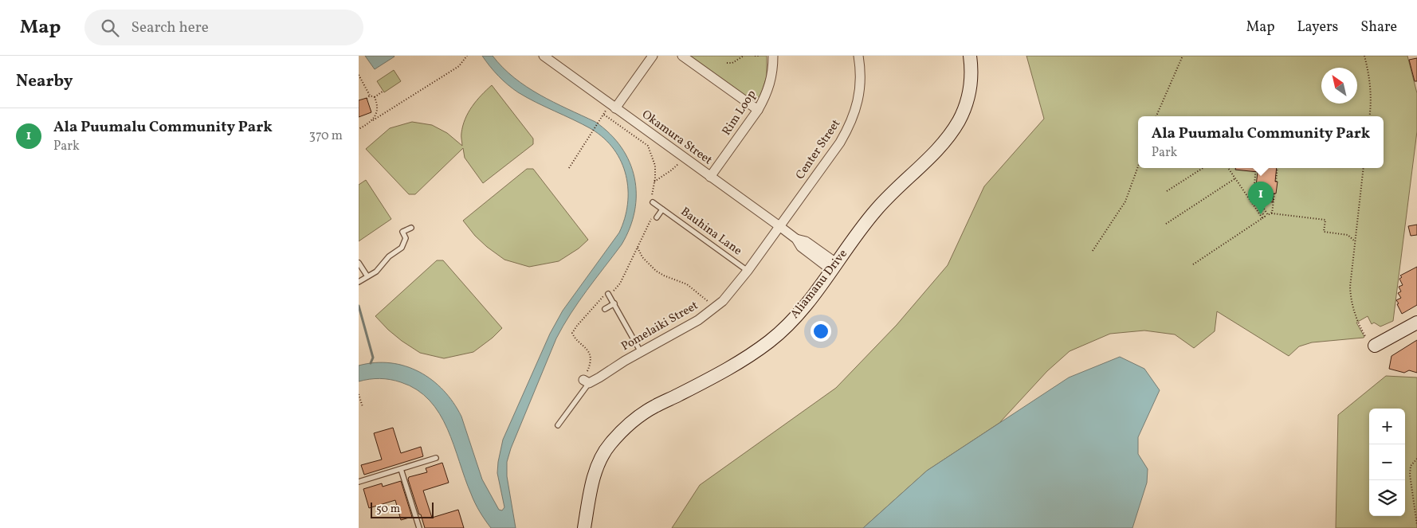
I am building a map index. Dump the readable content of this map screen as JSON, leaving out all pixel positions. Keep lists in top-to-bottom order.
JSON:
{
  "streets": {
    "street": [
      "Rim Loop",
      "Okamura Street",
      "Center Street",
      "Aliamanu Drive",
      "Pomelaiki Street"
    ],
    "lane": ["Bauhina Lane"]
  },
  "crossings": [
    ["Rim Loop", "Okamura Street"],
    ["Okamura Street", "Center Street"],
    ["Okamura Street", "Aliamanu Drive"],
    ["Okamura Street", "Pomelaiki Street"],
    ["Center Street", "Pomelaiki Street"],
    ["Bauhina Lane", "Pomelaiki Street"]
  ],
  "scale_bar": "50 m",
  "north": "top left",
  "page": {
    "header": "Map",
    "search": "Search here",
    "nav": ["Map", "Layers", "Share"],
    "heading": "Nearby",
    "list": [
      {
        "mark": "1",
        "name": "Ala Puumalu Community Park",
        "note": "Park",
        "value": "370 m"
      }
    ],
    "popup": ["Ala Puumalu Community Park", "Park"],
    "pins": "1",
    "map_buttons": ["+", "−"],
    "scale": "50 m"
  }
}
